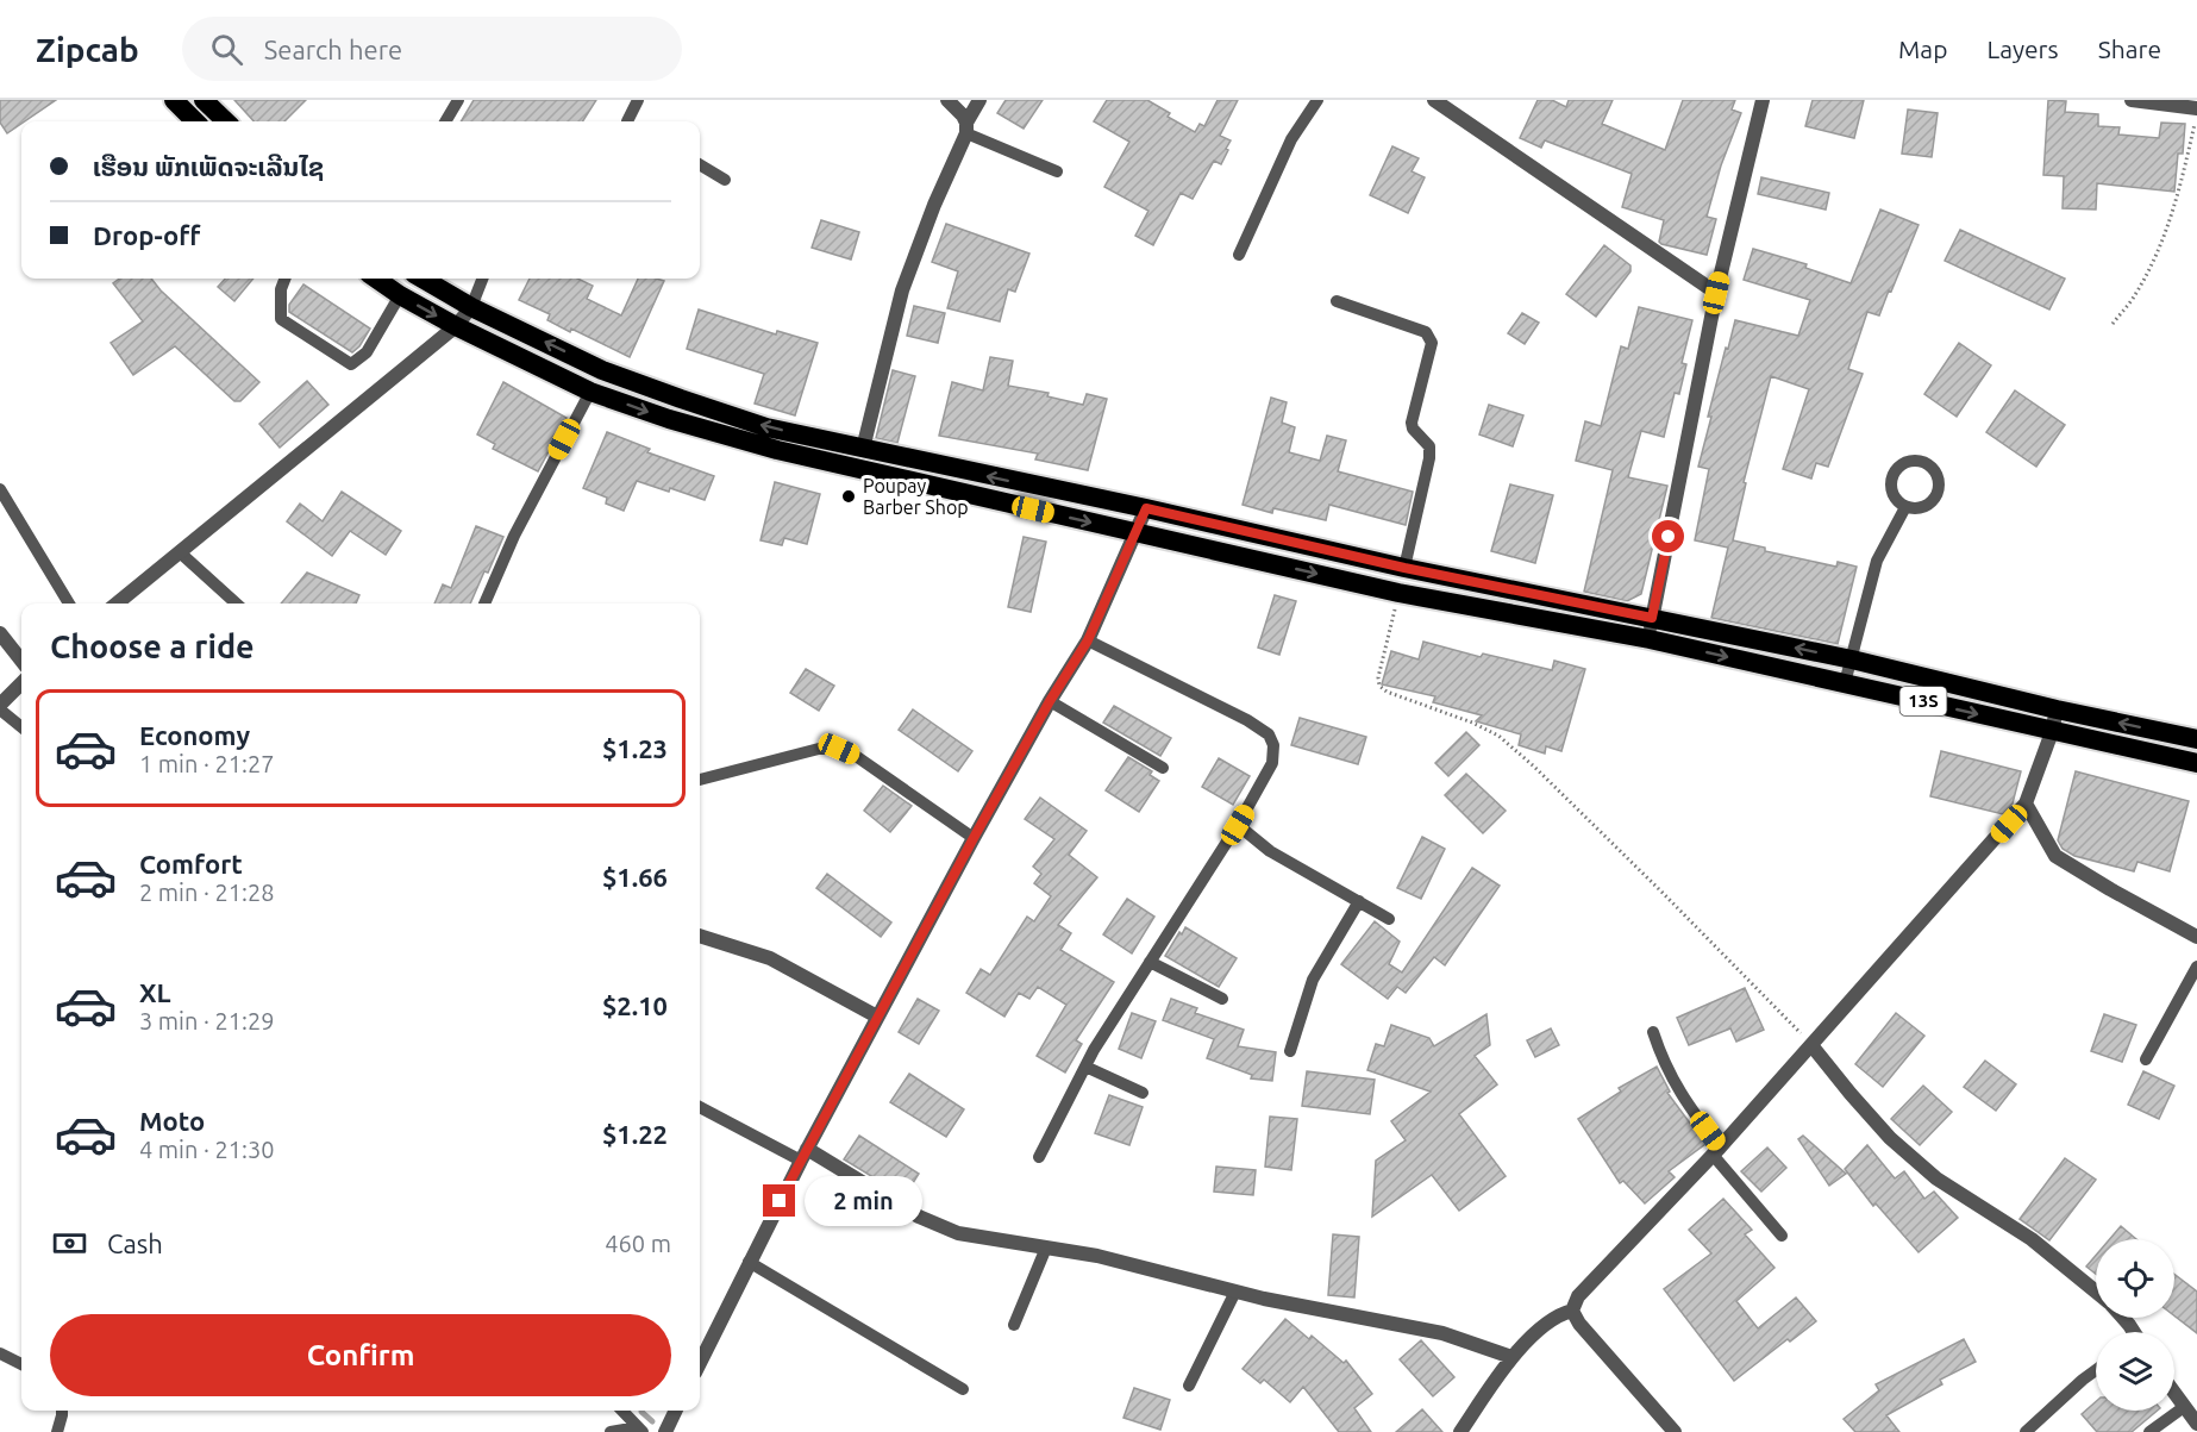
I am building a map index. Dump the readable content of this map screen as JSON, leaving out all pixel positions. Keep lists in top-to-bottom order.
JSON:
{
  "streets": {
    "highway": ["13S"]
  },
  "places": ["Poupay Barber Shop"],
  "page": {
    "header": "Zipcab",
    "search": "Search here",
    "nav": ["Map", "Layers", "Share"],
    "banner": ["ເຮືອນ ພັກເພັດຈະເລີນໄຊ", "Drop-off"],
    "heading": "Choose a ride",
    "list": [
      {
        "name": "Economy",
        "note": "1 min · 21:27",
        "value": "$1.23"
      },
      {
        "name": "Comfort",
        "note": "2 min · 21:28",
        "value": "$1.66"
      },
      {
        "name": "XL",
        "note": "3 min · 21:29",
        "value": "$2.10"
      },
      {
        "name": "Moto",
        "note": "4 min · 21:30",
        "value": "$1.22"
      }
    ],
    "bubble": "2 min",
    "pay": ["Cash", "460 m"],
    "buttons": "Confirm"
  }
}
